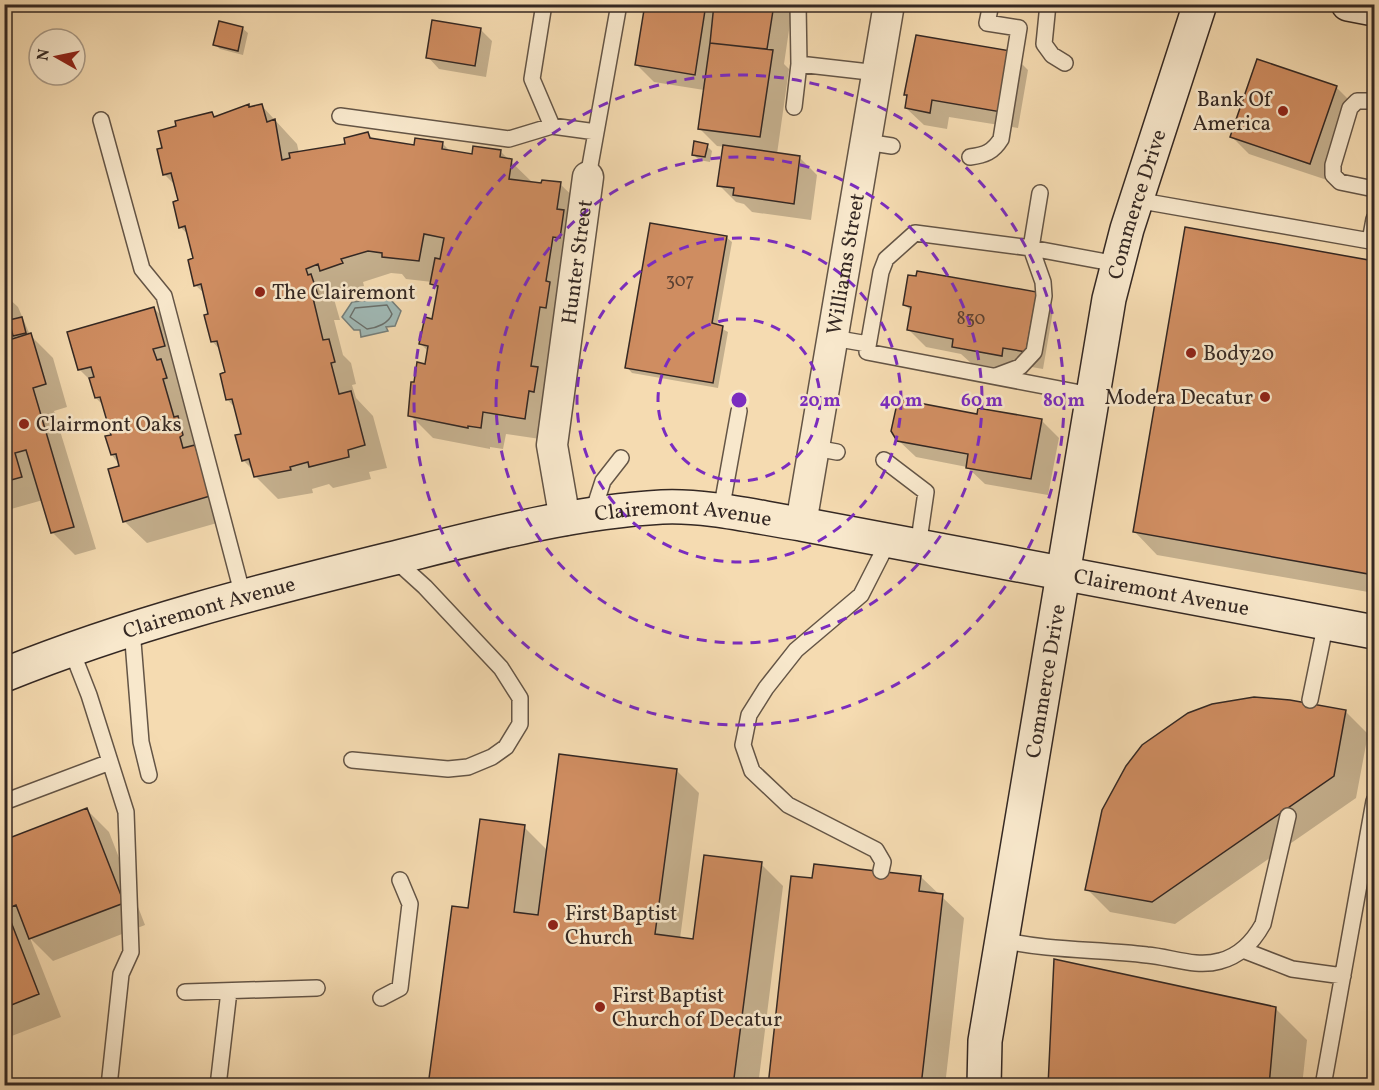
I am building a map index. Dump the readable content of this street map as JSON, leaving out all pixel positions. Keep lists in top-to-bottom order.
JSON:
{
  "streets": {
    "main road": ["Commerce Drive", "Clairemont Avenue"],
    "street": ["Hunter Street", "Williams Street"]
  },
  "crossings": [
    ["Commerce Drive", "Clairemont Avenue"],
    ["Hunter Street", "Clairemont Avenue"],
    ["Williams Street", "Clairemont Avenue"]
  ],
  "places": [
    "Bank Of America",
    "The Clairemont",
    "Body20",
    "Modera Decatur",
    "Clairmont Oaks",
    "First Baptist Church",
    "First Baptist Church of Decatur"
  ],
  "house_numbers": ["307", "830"],
  "north": "left",
  "rings": [
    "20 m",
    "40 m",
    "60 m",
    "80 m"
  ]
}
